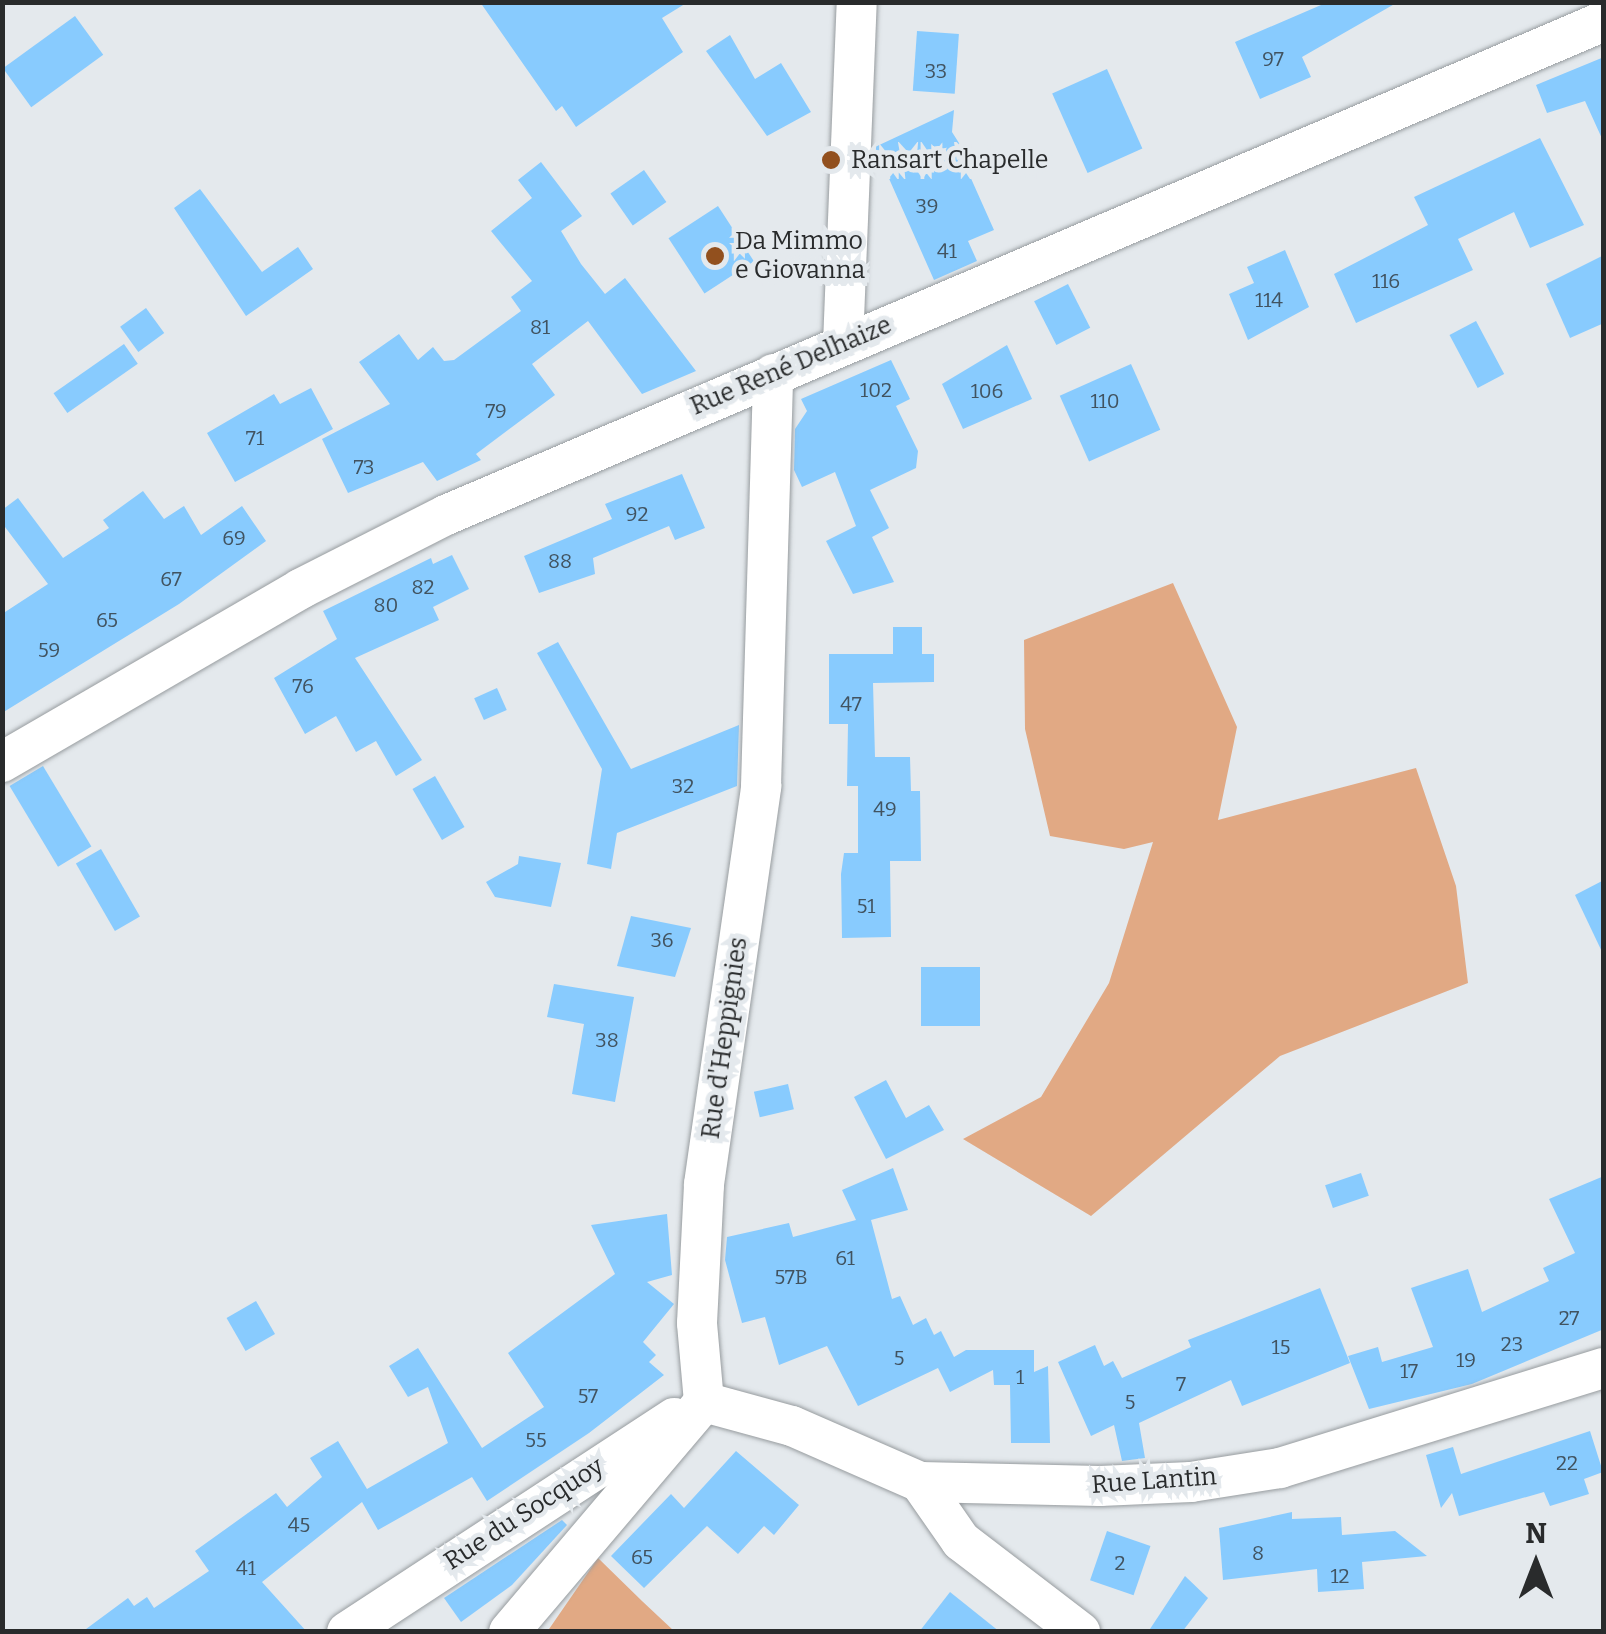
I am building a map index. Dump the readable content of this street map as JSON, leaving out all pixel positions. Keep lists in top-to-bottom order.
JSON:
{
  "streets": {
    "street": [
      "Rue René Delhaize",
      "Rue d'Heppignies",
      "Rue Lantin",
      "Rue du Socquoy"
    ]
  },
  "crossings": [
    ["Rue René Delhaize", "Rue d'Heppignies"],
    ["Rue d'Heppignies", "Rue Lantin"],
    ["Rue d'Heppignies", "Rue du Socquoy"],
    ["Rue Lantin", "Rue du Socquoy"]
  ],
  "places": ["Ransart Chapelle", "Da Mimmo e Giovanna"],
  "house_numbers": [
    "97",
    "33",
    "39",
    "41",
    "116",
    "114",
    "81",
    "102",
    "106",
    "110",
    "79",
    "71",
    "73",
    "92",
    "69",
    "88",
    "67",
    "82",
    "80",
    "65",
    "59",
    "76",
    "47",
    "32",
    "49",
    "51",
    "36",
    "38",
    "61",
    "57B",
    "27",
    "23",
    "15",
    "5",
    "19",
    "17",
    "1",
    "7",
    "57",
    "5",
    "55",
    "22",
    "45",
    "8",
    "65",
    "2",
    "41",
    "12"
  ],
  "north": "top"
}
